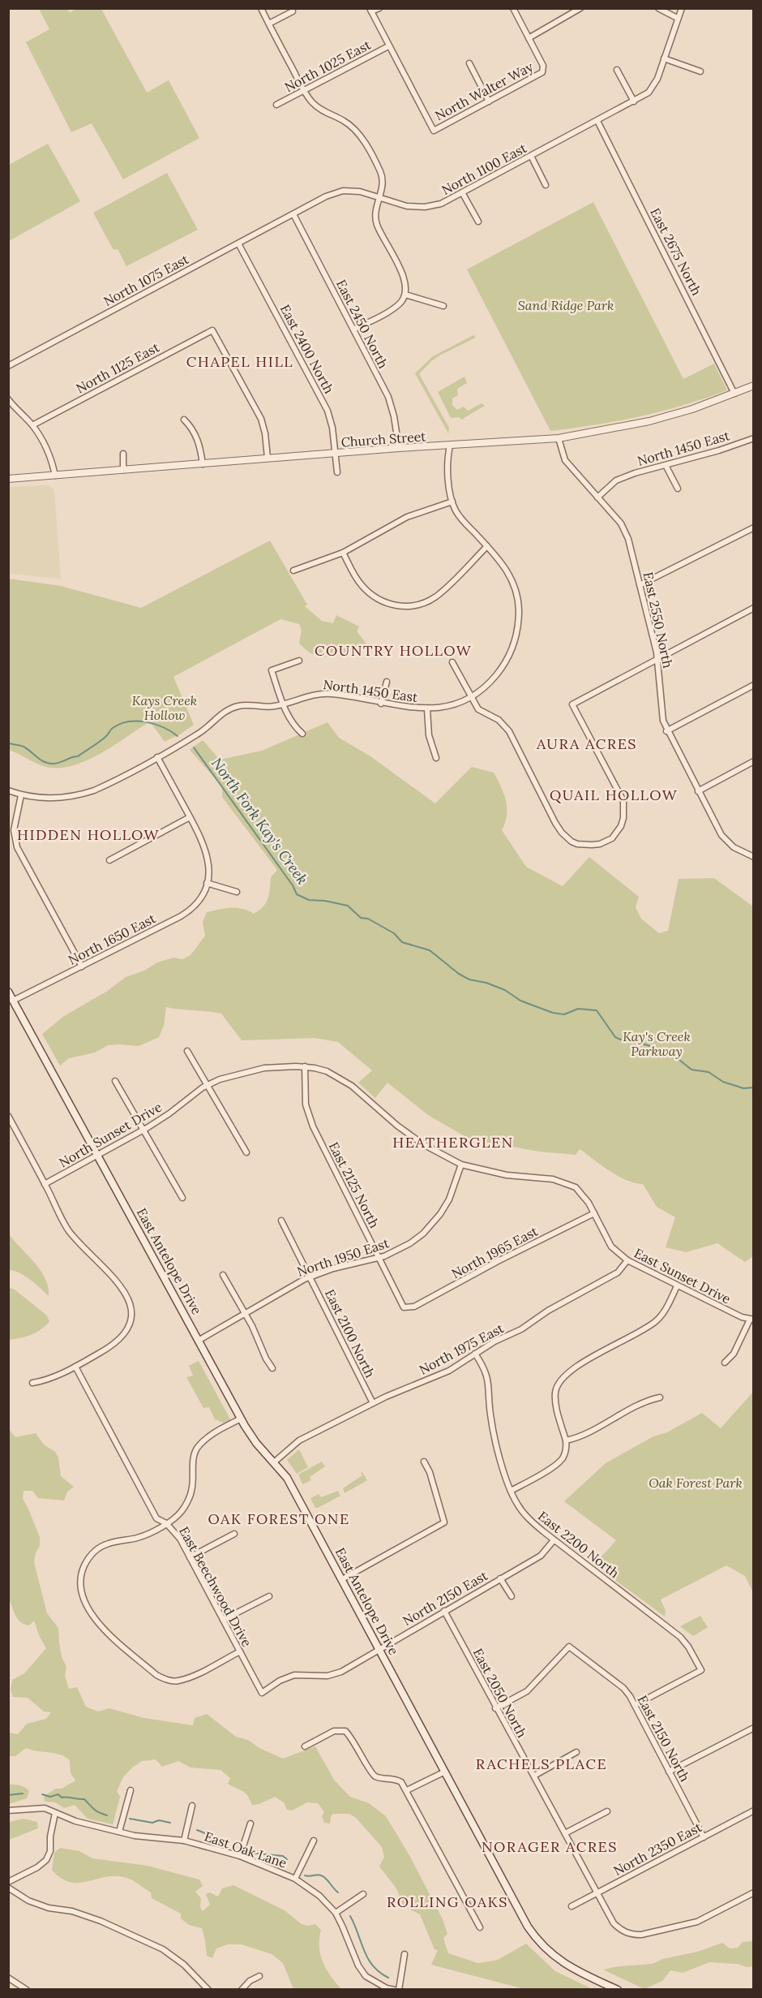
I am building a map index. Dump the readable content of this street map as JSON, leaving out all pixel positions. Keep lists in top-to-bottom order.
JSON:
{
  "streets": {
    "main road": ["East Antelope Drive"],
    "street": [
      "North 1025 East",
      "North Walter Way",
      "North 1100 East",
      "East 2675 North",
      "North 1075 East",
      "East 2450 North",
      "East 2400 North",
      "North 1125 East",
      "Church Street",
      "North 1450 East",
      "East 2550 North",
      "North 1650 East",
      "North Sunset Drive",
      "East 2125 North",
      "North 1965 East",
      "North 1950 East",
      "East Sunset Drive",
      "East 2100 North",
      "North 1975 East",
      "East 2200 North",
      "East Beechwood Drive",
      "North 2150 East",
      "East 2050 North",
      "East 2150 North",
      "North 2350 East",
      "East Oak Lane"
    ]
  },
  "crossings": [
    ["North 1025 East", "North Walter Way"],
    ["North 1100 East", "East 2675 North"],
    ["North 1100 East", "North 1075 East"],
    ["North 1100 East", "East 2450 North"],
    ["East 2675 North", "Church Street"],
    ["North 1075 East", "East 2450 North"],
    ["North 1075 East", "East 2400 North"],
    ["East 2450 North", "Church Street"],
    ["East 2400 North", "Church Street"],
    ["North 1125 East", "Church Street"],
    ["Church Street", "East 2550 North"],
    ["North 1450 East", "East 2550 North"],
    ["North 1650 East", "East Antelope Drive"],
    ["North Sunset Drive", "East Antelope Drive"],
    ["North Sunset Drive", "East Sunset Drive"],
    ["East 2125 North", "North 1965 East"],
    ["East 2125 North", "North 1950 East"],
    ["East 2125 North", "East Sunset Drive"],
    ["North 1965 East", "East Sunset Drive"],
    ["North 1950 East", "East Antelope Drive"],
    ["North 1950 East", "East Sunset Drive"],
    ["North 1950 East", "East 2100 North"],
    ["East Antelope Drive", "North 1975 East"],
    ["East Antelope Drive", "North 2150 East"],
    ["East Sunset Drive", "North 1975 East"],
    ["East 2100 North", "North 1975 East"],
    ["North 1975 East", "East 2200 North"],
    ["East 2200 North", "North 2150 East"],
    ["East 2200 North", "East 2150 North"],
    ["East Beechwood Drive", "North 2150 East"],
    ["North 2150 East", "East 2050 North"],
    ["East 2050 North", "East 2150 North"],
    ["East 2050 North", "North 2350 East"],
    ["East 2150 North", "North 2350 East"]
  ],
  "districts": [
    "CHAPEL HILL",
    "COUNTRY HOLLOW",
    "AURA ACRES",
    "QUAIL HOLLOW",
    "HIDDEN HOLLOW",
    "HEATHERGLEN",
    "OAK FOREST ONE",
    "RACHELS PLACE",
    "NORAGER ACRES",
    "ROLLING OAKS"
  ],
  "water": ["North Fork Kay's Creek"],
  "parks": [
    "Sand Ridge Park",
    "Kays Creek Hollow",
    "Kay's Creek Parkway",
    "Oak Forest Park"
  ]
}
